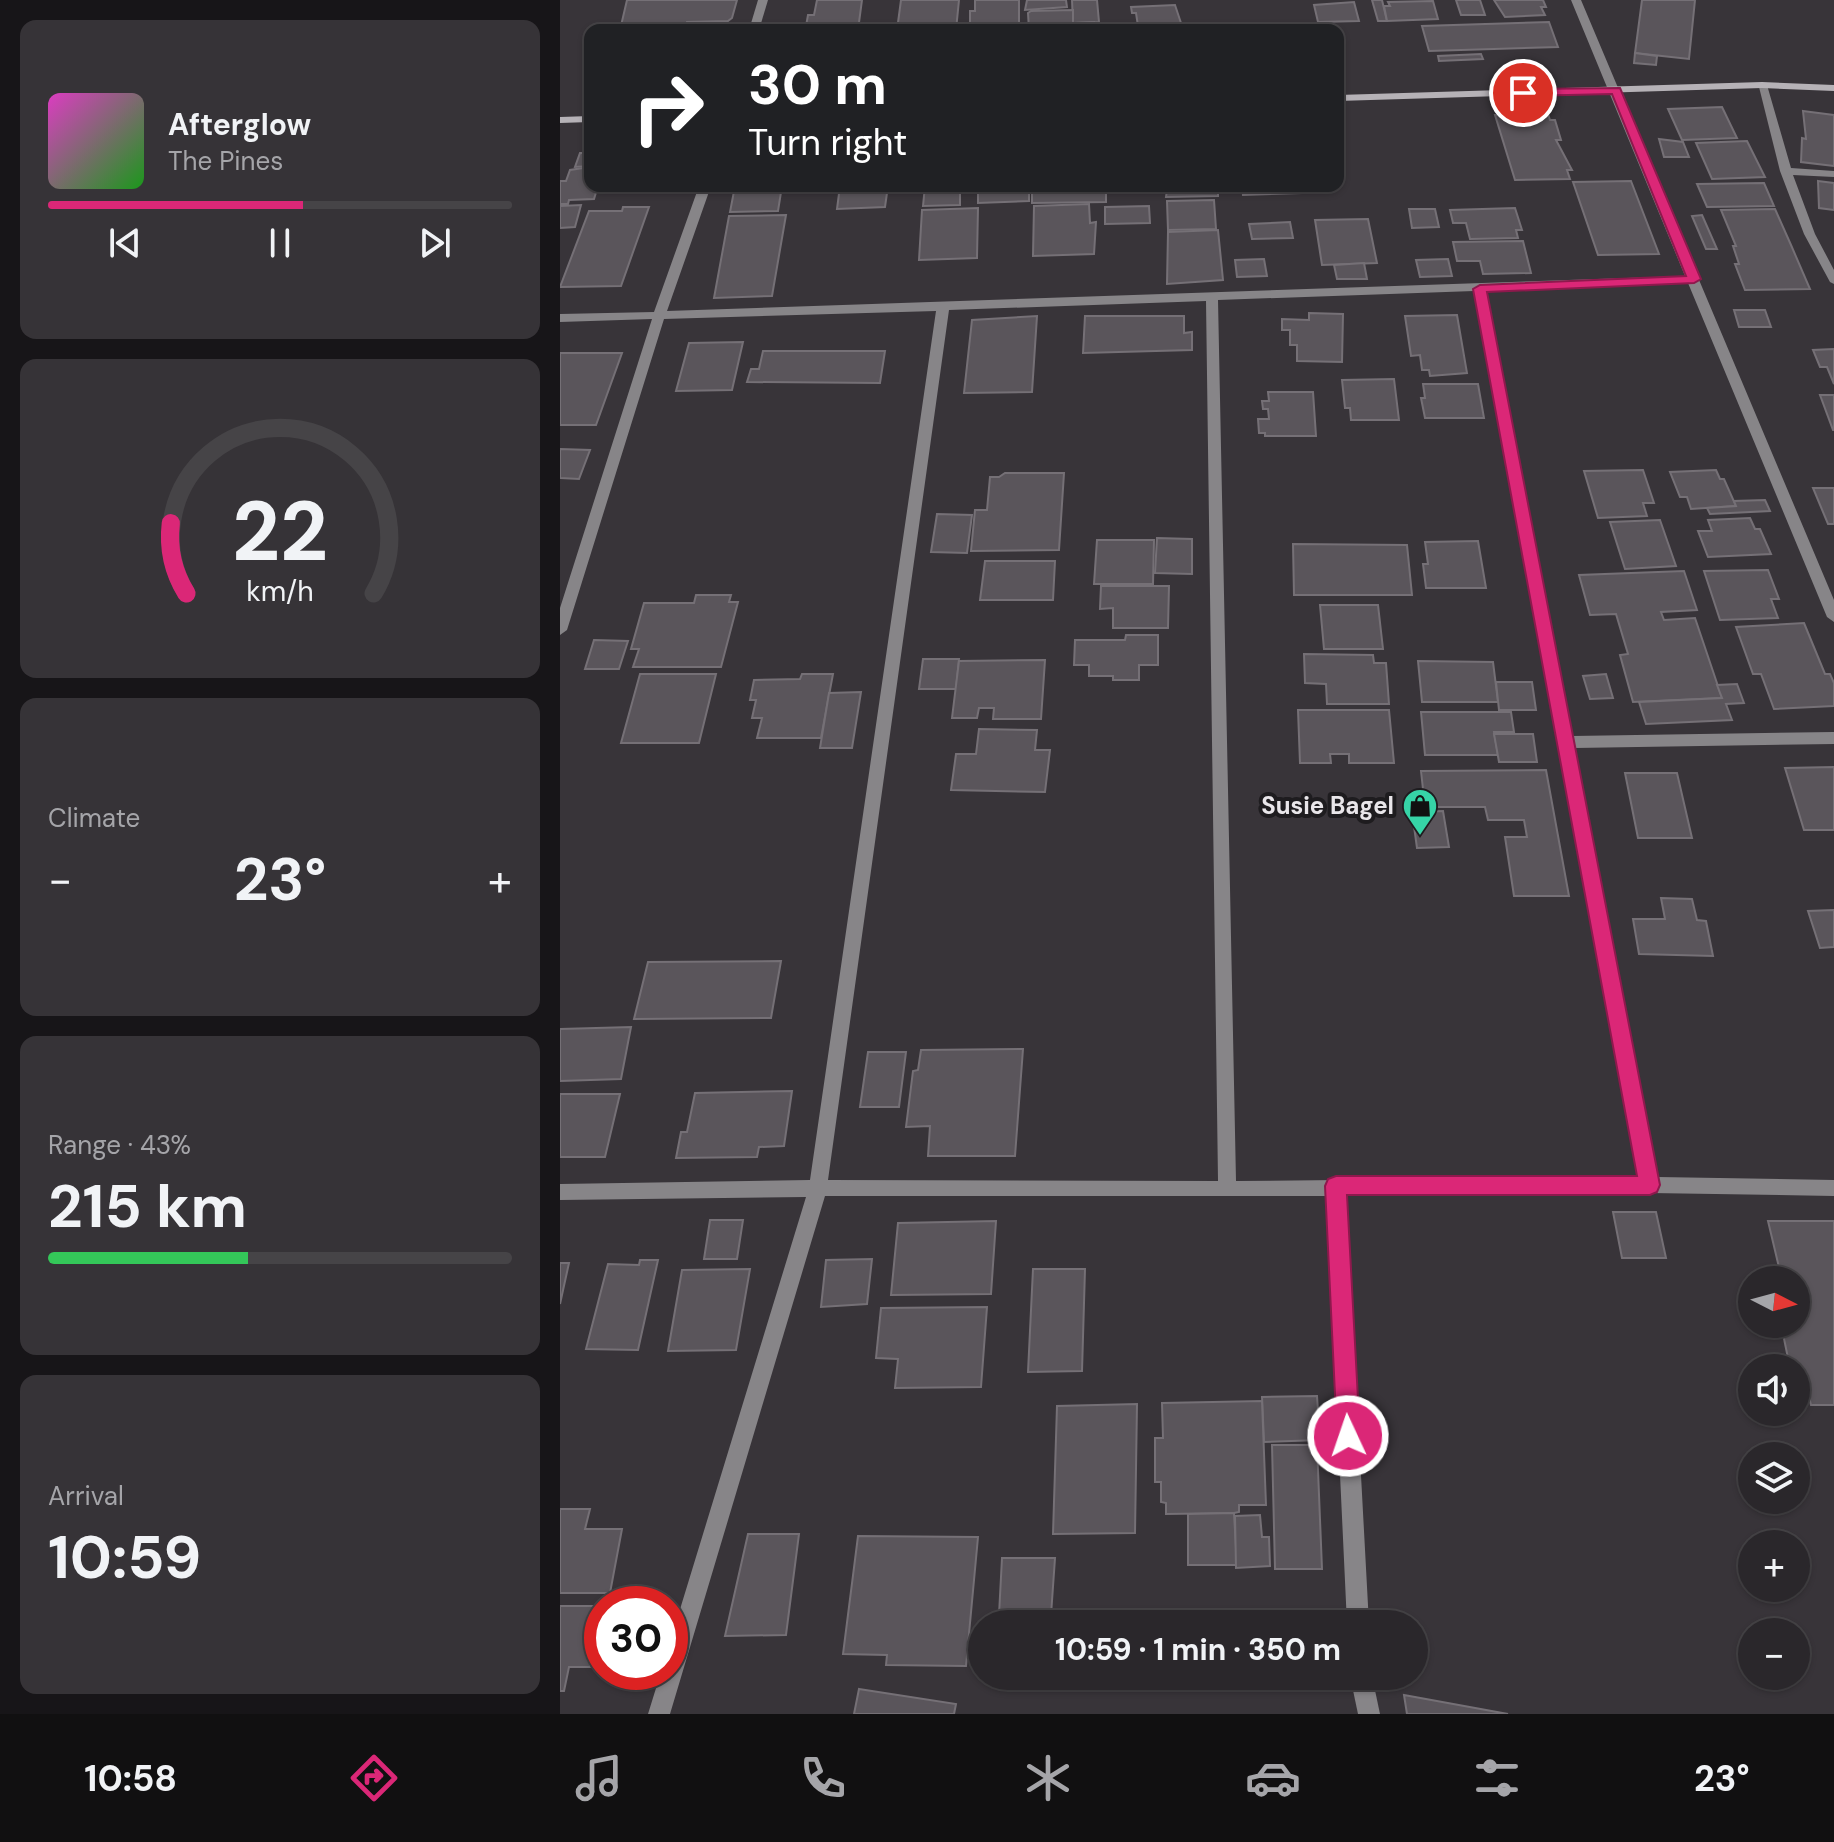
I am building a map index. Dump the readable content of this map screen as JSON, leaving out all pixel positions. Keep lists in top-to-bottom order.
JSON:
{
  "places": {
    "shop": ["Susie Bagel"]
  },
  "north": "right",
  "page": {
    "turn": ["30 m", "Turn right"],
    "song": ["Afterglow", "The Pines"],
    "tile": [
      "Climate",
      ["Range · 43%", "215 km"],
      ["Arrival", "10:59"]
    ],
    "heat": ["−", "23°", "+"],
    "map_buttons": ["+", "−"],
    "limit": "30",
    "trip": "10:59 · 1 min · 350 m",
    "tabs": ["10:58", "23°"],
    "gauge": ["22", "km/h"]
  }
}
